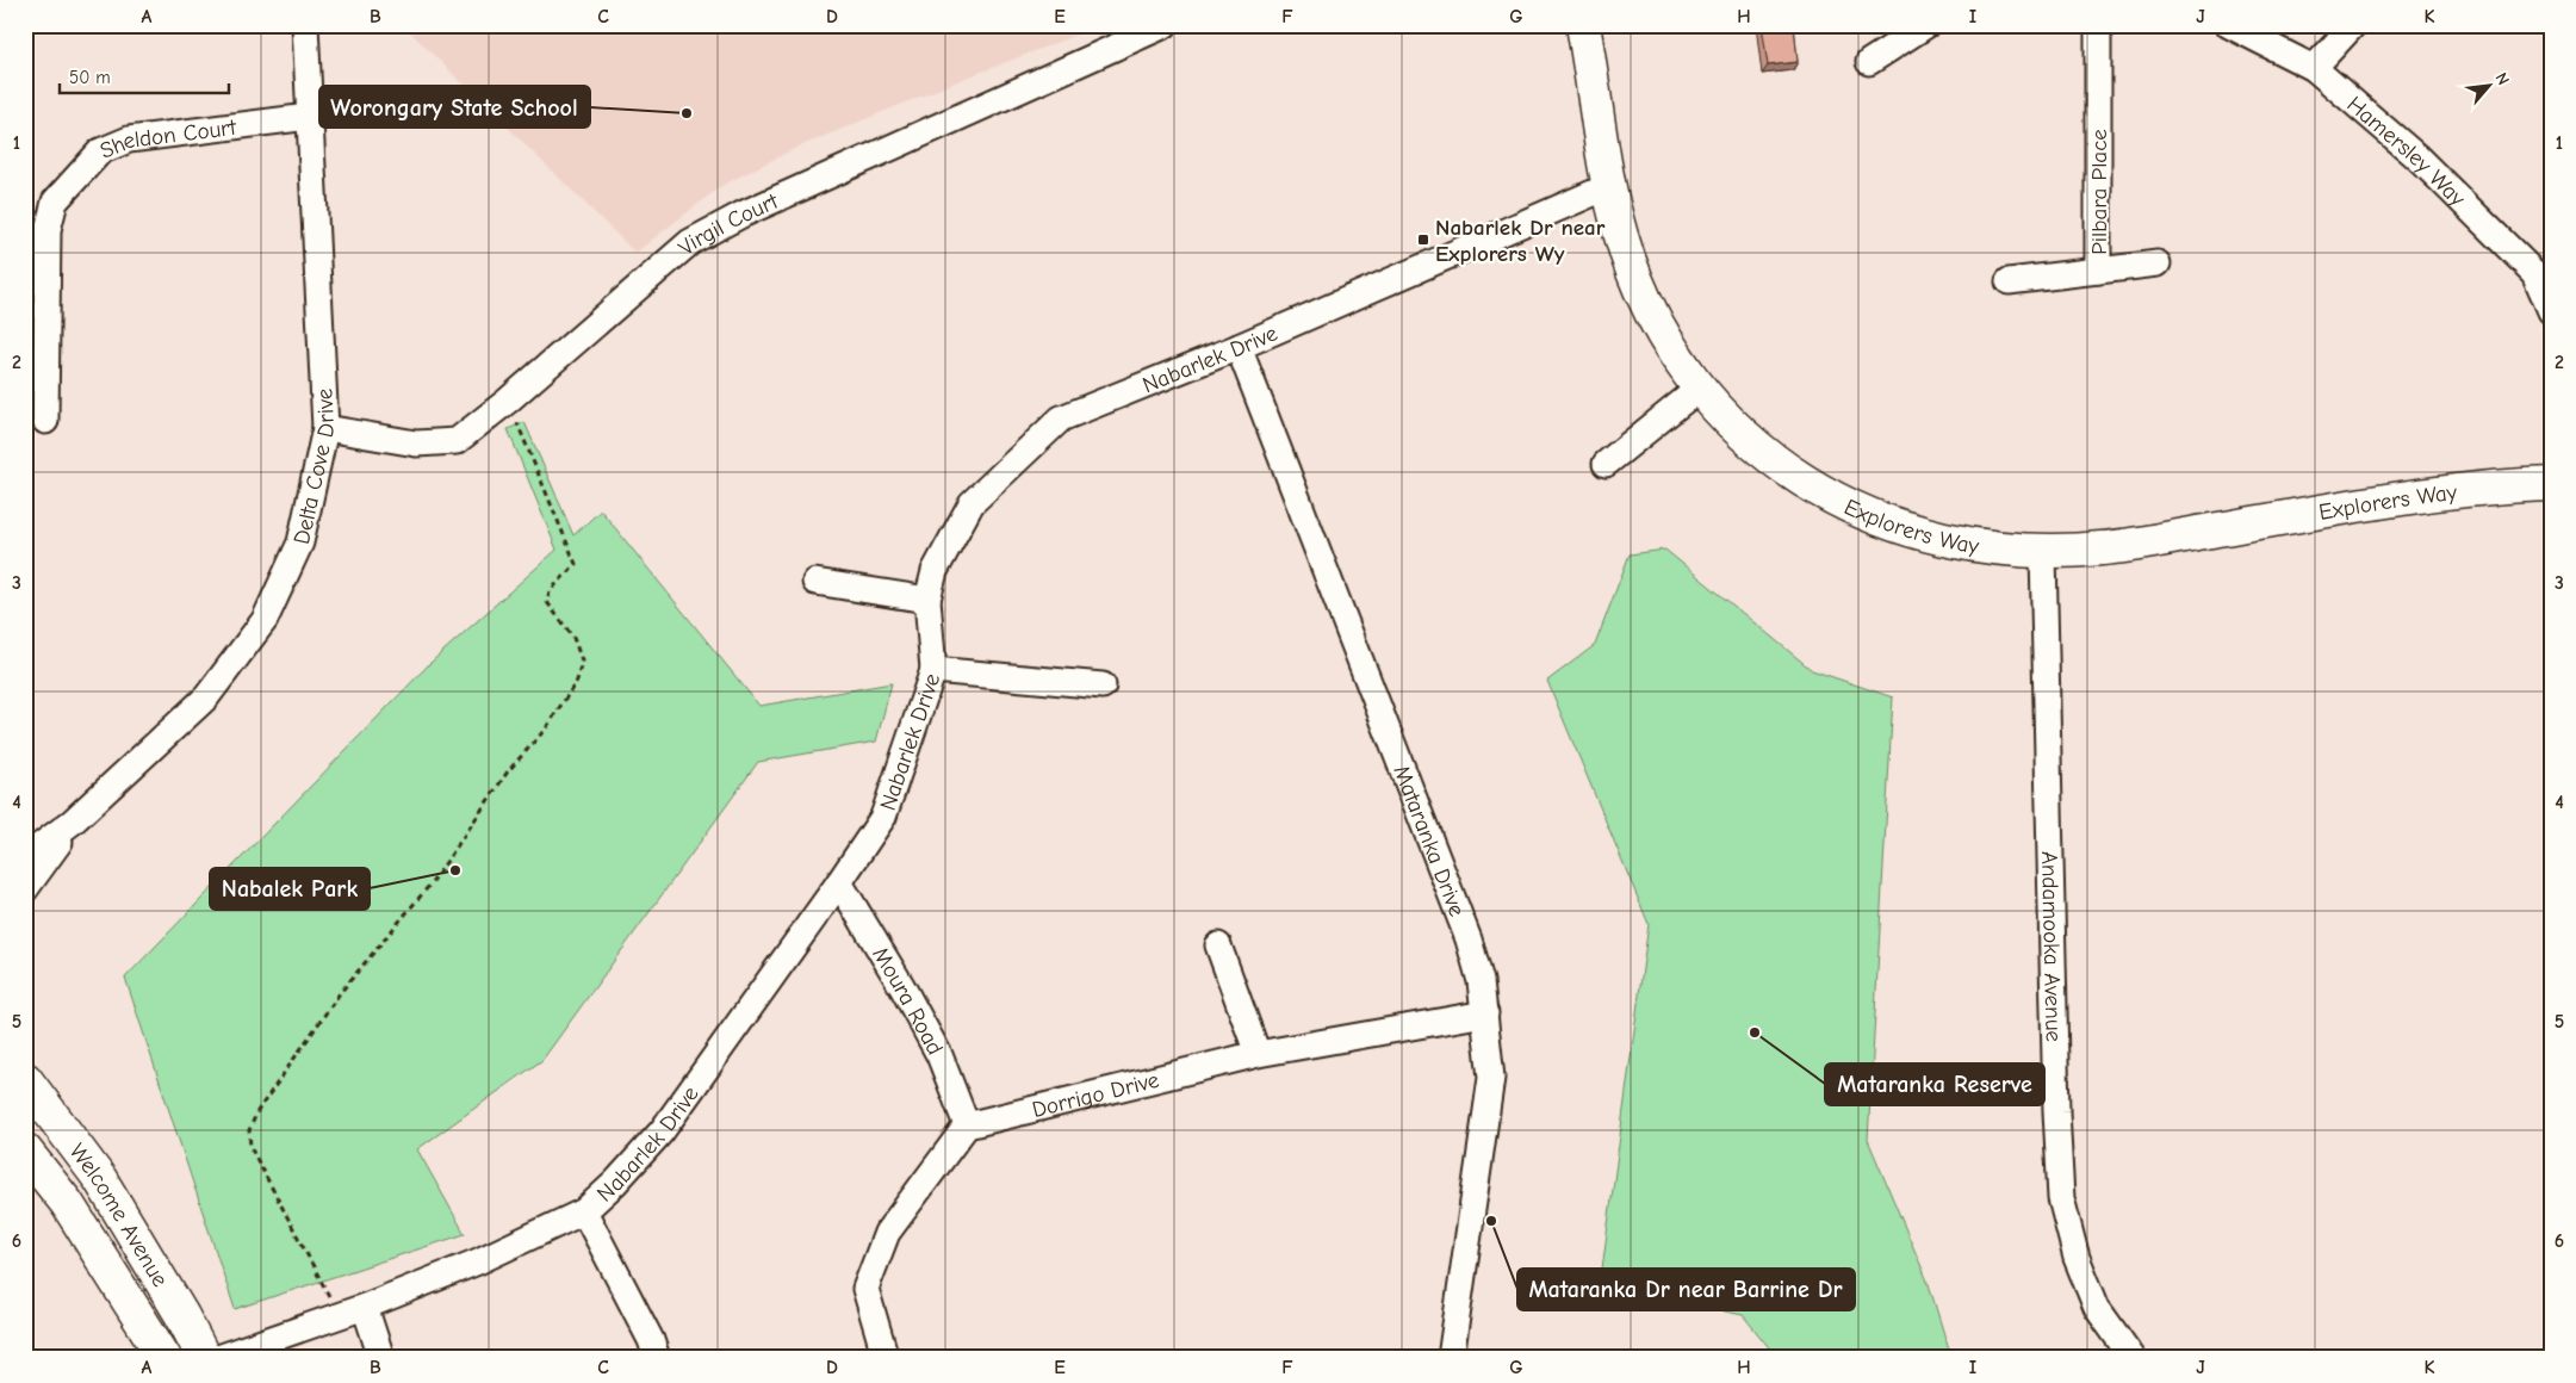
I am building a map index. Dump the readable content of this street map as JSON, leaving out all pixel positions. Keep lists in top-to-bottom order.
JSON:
{
  "streets": {
    "street": [
      "Sheldon Court",
      "Hamersley Way",
      "Pilbara Place",
      "Virgil Court",
      "Nabarlek Drive",
      "Delta Cove Drive",
      "Explorers Way",
      "Mataranka Drive",
      "Andamooka Avenue",
      "Moura Road",
      "Dorrigo Drive",
      "Welcome Avenue"
    ]
  },
  "crossings": [
    ["Sheldon Court", "Delta Cove Drive"],
    ["Virgil Court", "Delta Cove Drive"],
    ["Nabarlek Drive", "Explorers Way"],
    ["Nabarlek Drive", "Mataranka Drive"],
    ["Nabarlek Drive", "Moura Road"],
    ["Explorers Way", "Andamooka Avenue"],
    ["Mataranka Drive", "Dorrigo Drive"],
    ["Moura Road", "Dorrigo Drive"]
  ],
  "places": {
    "other": [
      "Worongary State School",
      "Nabalek Park",
      "Mataranka Reserve",
      "Mataranka Dr near Barrine Dr"
    ],
    "transit": ["Nabarlek Dr near Explorers Wy"]
  },
  "scale_bar": "50 m",
  "north": "top right",
  "grid": {
    "columns": [
      "A",
      "B",
      "C",
      "D",
      "E",
      "F",
      "G",
      "H",
      "I",
      "J",
      "K"
    ],
    "rows": [
      "1",
      "2",
      "3",
      "4",
      "5",
      "6"
    ]
  }
}
